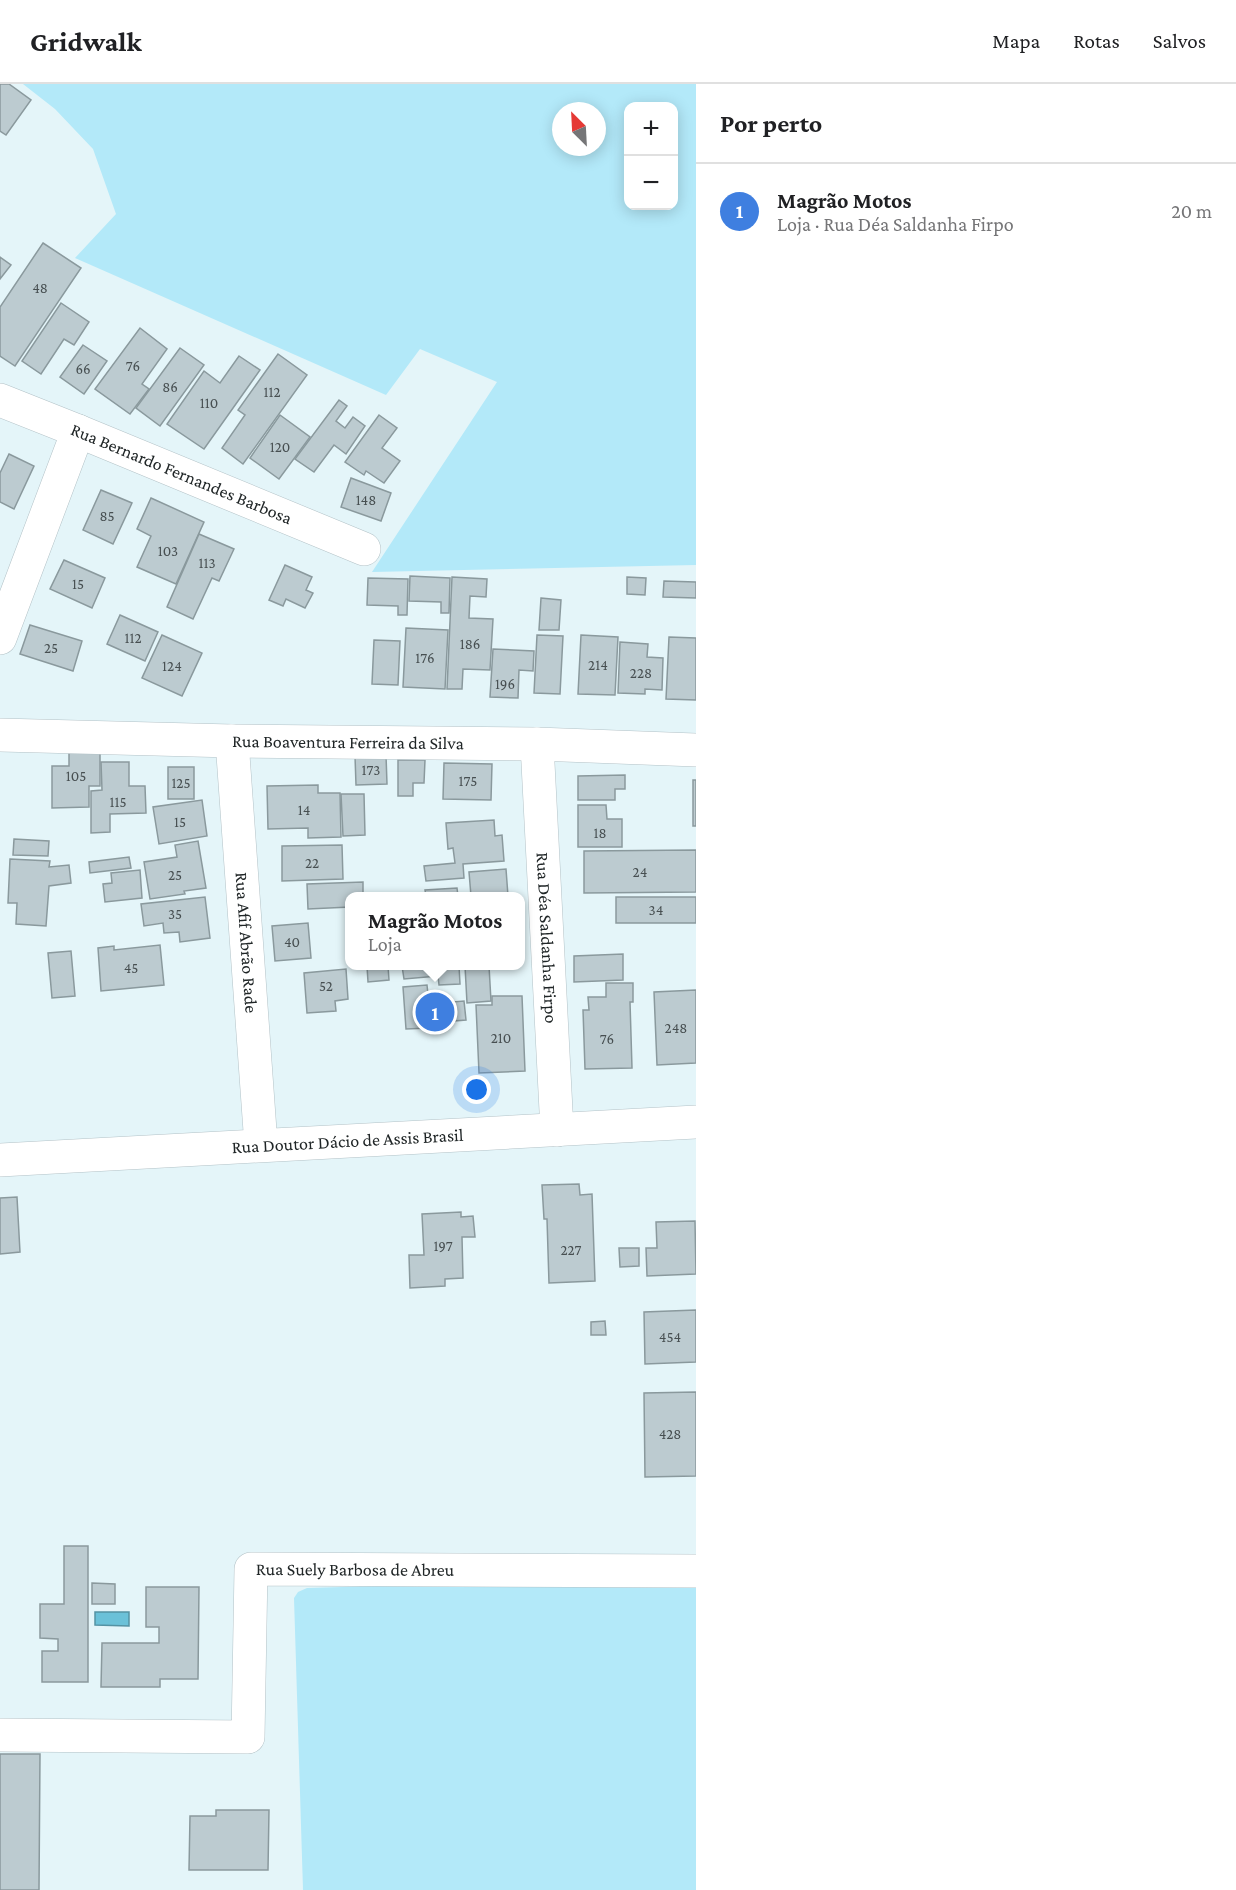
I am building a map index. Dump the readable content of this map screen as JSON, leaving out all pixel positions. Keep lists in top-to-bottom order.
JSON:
{
  "streets": {
    "street": [
      "Rua Bernardo Fernandes Barbosa",
      "Rua Boaventura Ferreira da Silva",
      "Rua Déa Saldanha Firpo",
      "Rua Afif Abrão Rade",
      "Rua Doutor Dácio de Assis Brasil",
      "Rua Suely Barbosa de Abreu"
    ]
  },
  "crossings": [
    ["Rua Boaventura Ferreira da Silva", "Rua Déa Saldanha Firpo"],
    ["Rua Boaventura Ferreira da Silva", "Rua Afif Abrão Rade"],
    ["Rua Déa Saldanha Firpo", "Rua Doutor Dácio de Assis Brasil"],
    ["Rua Afif Abrão Rade", "Rua Doutor Dácio de Assis Brasil"]
  ],
  "house_numbers": [
    "48",
    "76",
    "66",
    "86",
    "112",
    "110",
    "120",
    "148",
    "85",
    "103",
    "113",
    "15",
    "112",
    "186",
    "25",
    "176",
    "214",
    "124",
    "228",
    "196",
    "173",
    "105",
    "175",
    "125",
    "115",
    "14",
    "15",
    "18",
    "22",
    "24",
    "25",
    "34",
    "35",
    "40",
    "45",
    "52",
    "248",
    "210",
    "76",
    "197",
    "227",
    "454",
    "428"
  ],
  "north": "top left",
  "page": {
    "header": "Gridwalk",
    "nav": ["Mapa", "Rotas", "Salvos"],
    "heading": "Por perto",
    "map_buttons": ["+", "−"],
    "list": [
      {
        "mark": "1",
        "name": "Magrão Motos",
        "note": "Loja · Rua Déa Saldanha Firpo",
        "value": "20 m"
      }
    ],
    "popup": ["Magrão Motos", "Loja"],
    "pins": "1"
  }
}
